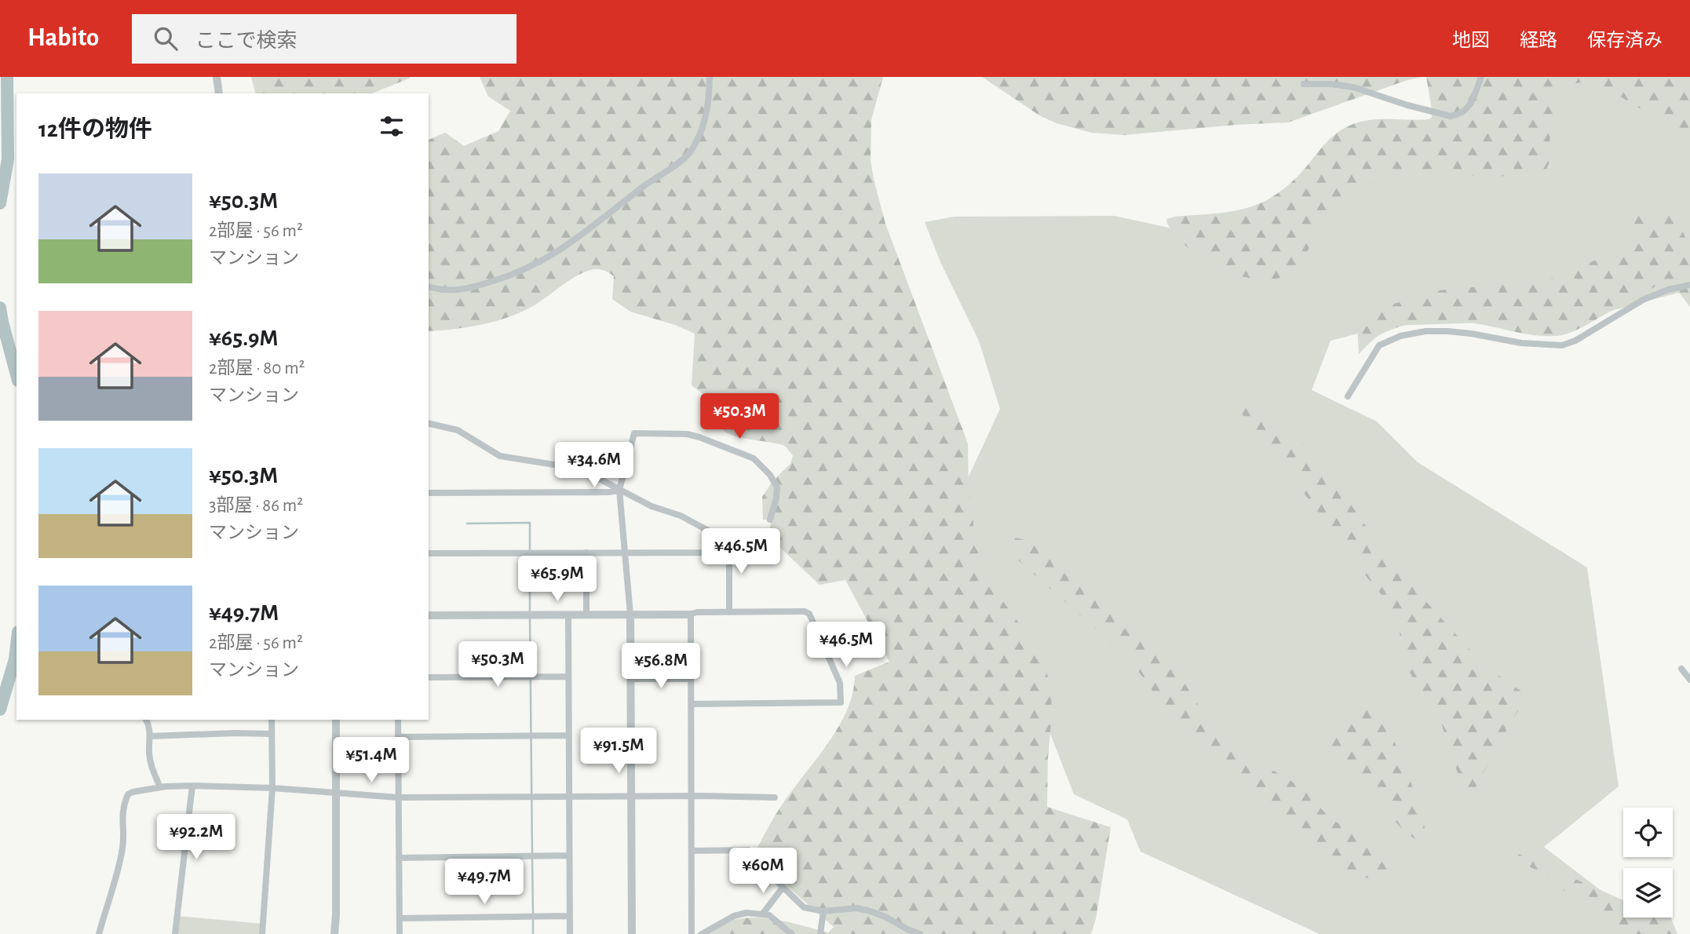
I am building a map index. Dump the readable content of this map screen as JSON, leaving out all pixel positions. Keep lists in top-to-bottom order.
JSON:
{
  "page": {
    "header": "Habito",
    "search": "ここで検索",
    "nav": ["地図", "経路", "保存済み"],
    "heading": "12件の物件",
    "list": [
      {
        "name": "¥50.3M",
        "note": "2部屋 · 56 m² · マンション"
      },
      {
        "name": "¥65.9M",
        "note": "2部屋 · 80 m² · マンション"
      },
      {
        "name": "¥50.3M",
        "note": "3部屋 · 86 m² · マンション"
      },
      {
        "name": "¥49.7M",
        "note": "2部屋 · 56 m² · マンション"
      }
    ],
    "price": [
      "¥50.3M",
      "¥34.6M",
      "¥46.5M",
      "¥65.9M",
      "¥46.5M",
      "¥50.3M",
      "¥56.8M",
      "¥91.5M",
      "¥51.4M",
      "¥92.2M",
      "¥60M",
      "¥49.7M"
    ]
  }
}
